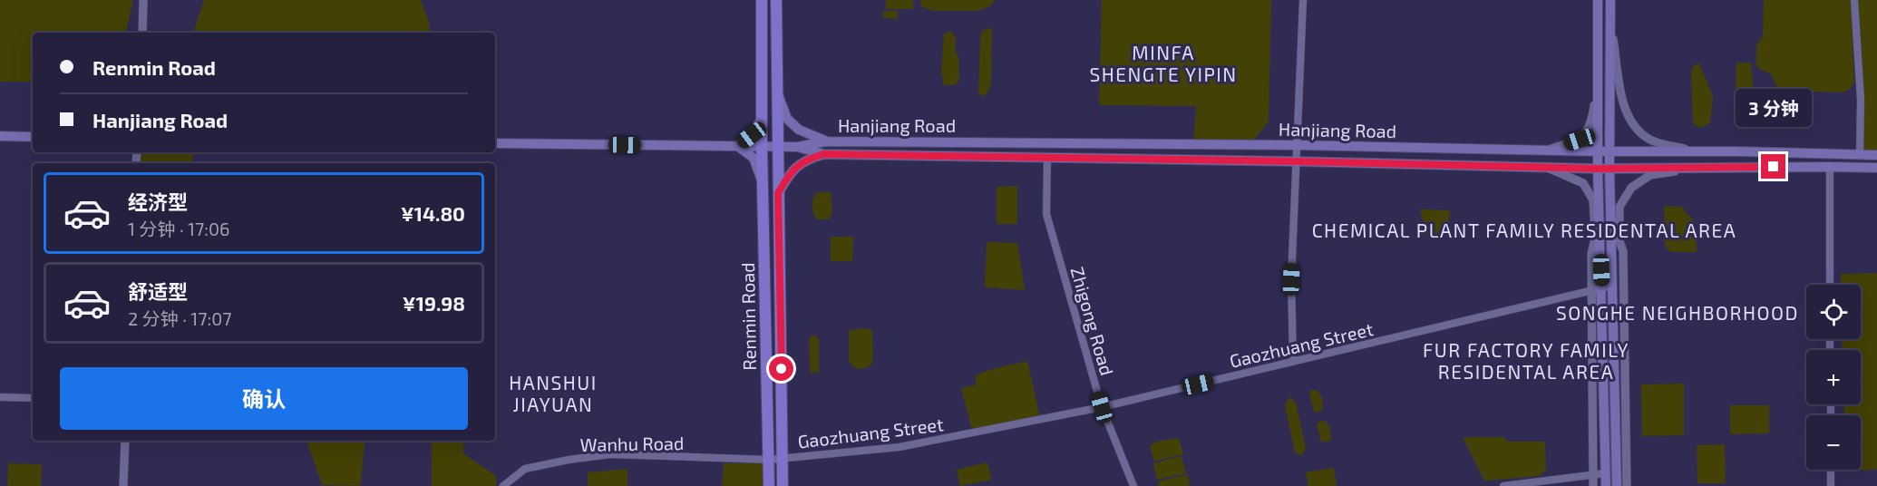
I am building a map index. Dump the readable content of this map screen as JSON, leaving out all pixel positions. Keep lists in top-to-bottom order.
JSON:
{
  "streets": {
    "main road": ["Hanjiang Road", "Renmin Road"],
    "street": ["Zhigong Road", "Gaozhuang Street", "Wanhu Road"]
  },
  "crossings": [
    ["Hanjiang Road", "Renmin Road"],
    ["Hanjiang Road", "Zhigong Road"],
    ["Renmin Road", "Gaozhuang Street"],
    ["Renmin Road", "Wanhu Road"],
    ["Zhigong Road", "Gaozhuang Street"],
    ["Gaozhuang Street", "Wanhu Road"]
  ],
  "districts": [
    "MINFA SHENGTE YIPIN",
    "CHEMICAL PLANT FAMILY RESIDENTAL AREA",
    "SONGHE NEIGHBORHOOD",
    "FUR FACTORY FAMILY RESIDENTAL AREA",
    "HANSHUI JIAYUAN"
  ],
  "page": {
    "banner": ["Renmin Road", "Hanjiang Road"],
    "bubble": "3 分钟",
    "list": [
      {
        "name": "经济型",
        "note": "1 分钟 · 17:06",
        "value": "¥14.80"
      },
      {
        "name": "舒适型",
        "note": "2 分钟 · 17:07",
        "value": "¥19.98"
      }
    ],
    "map_buttons": ["+", "−"],
    "buttons": "确认"
  }
}
